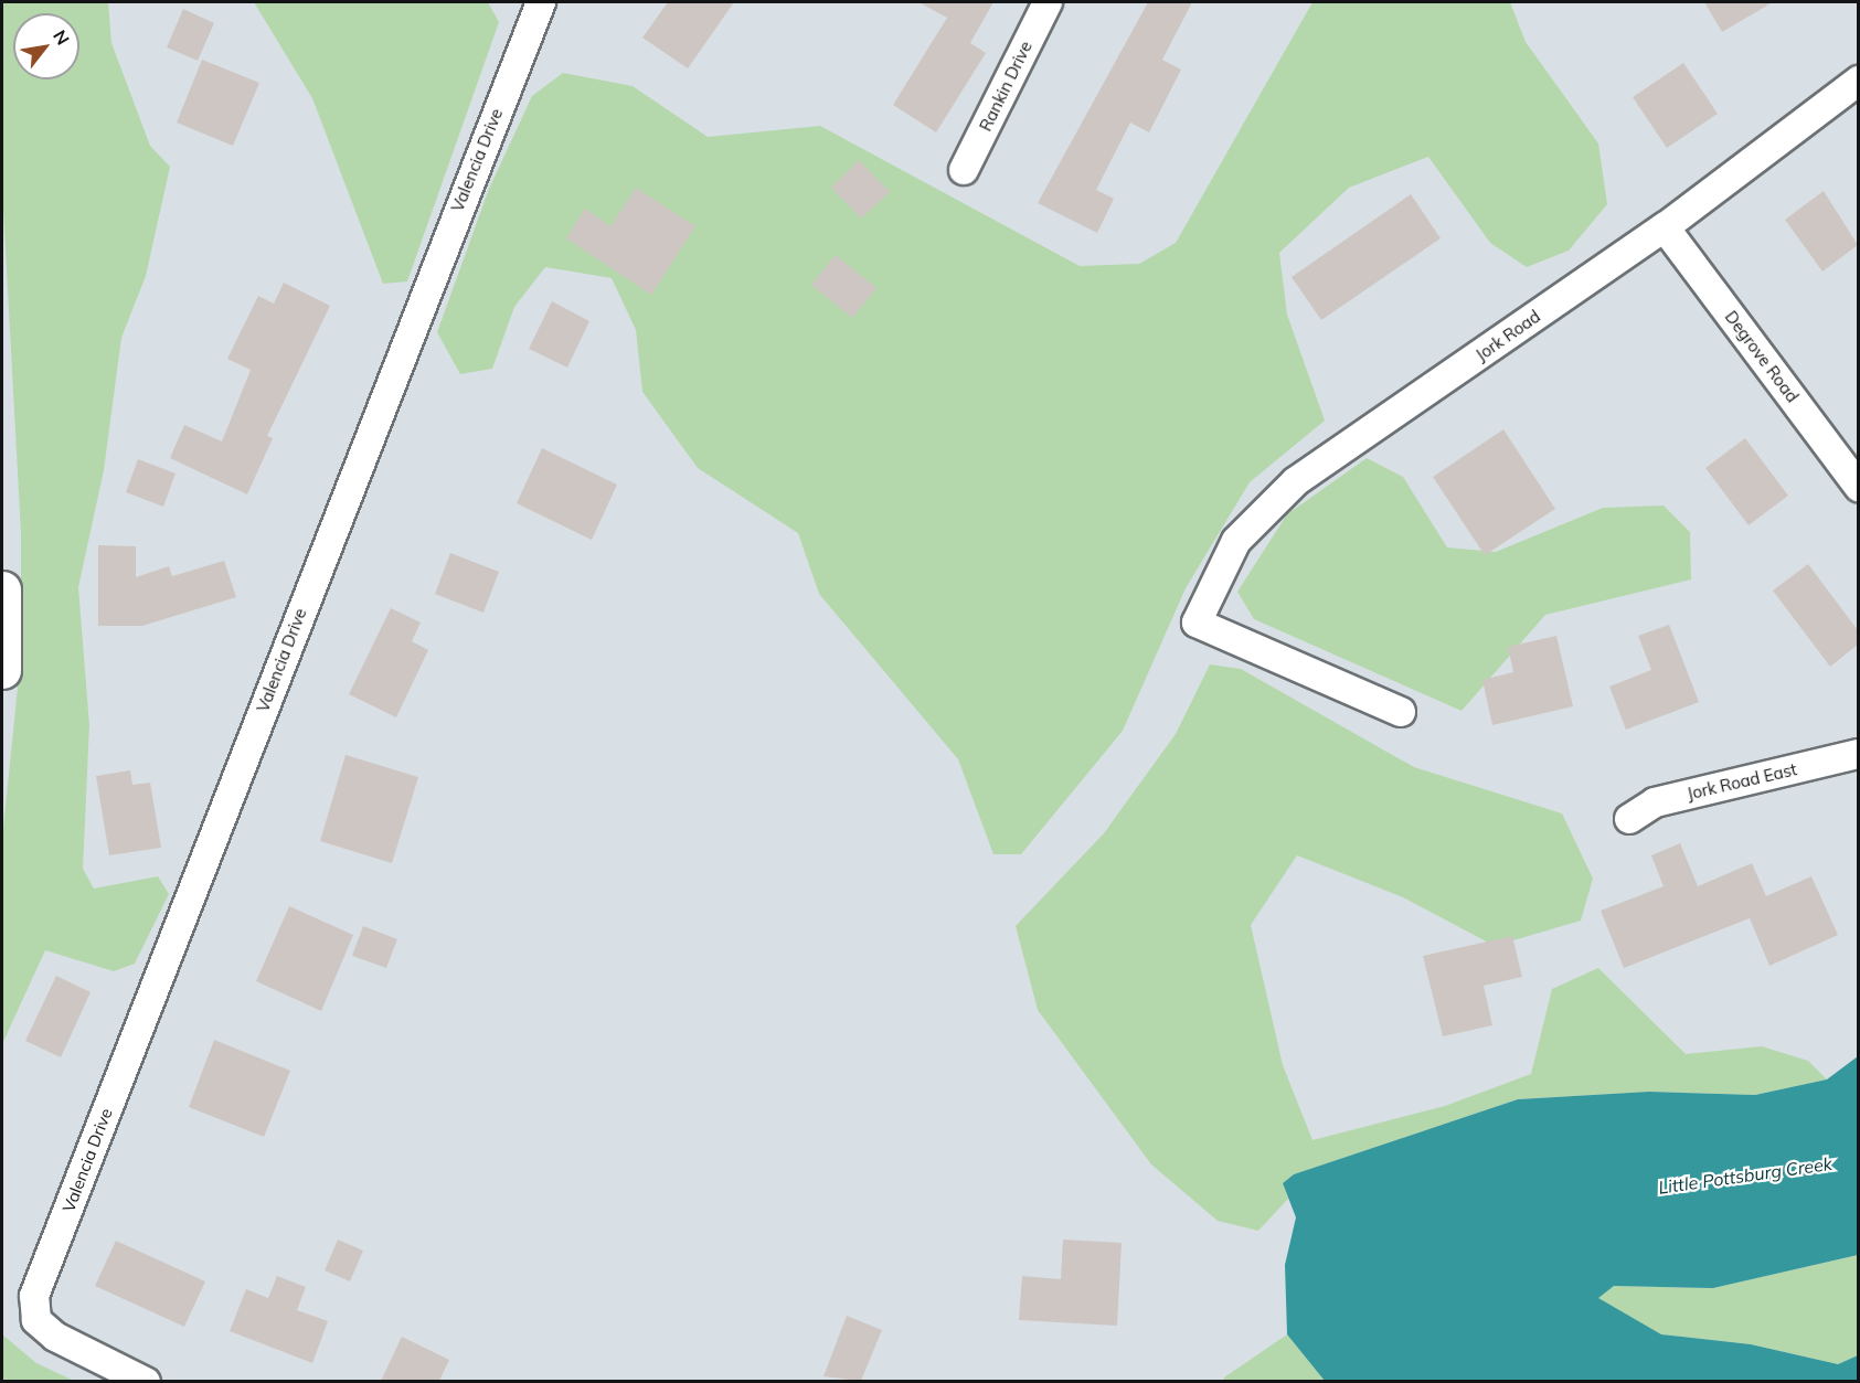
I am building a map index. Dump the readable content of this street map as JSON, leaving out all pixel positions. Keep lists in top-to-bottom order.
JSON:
{
  "streets": {
    "street": [
      "Rankin Drive",
      "Valencia Drive",
      "Jork Road",
      "Degrove Road",
      "Jork Road East"
    ]
  },
  "crossings": [
    ["Jork Road", "Degrove Road"]
  ],
  "water": ["Little Pottsburg Creek"],
  "north": "top right"
}
